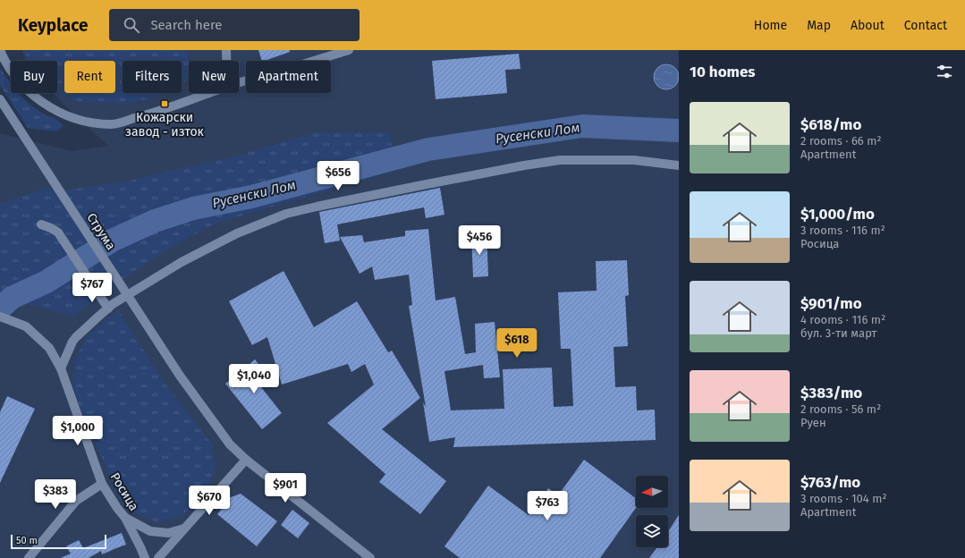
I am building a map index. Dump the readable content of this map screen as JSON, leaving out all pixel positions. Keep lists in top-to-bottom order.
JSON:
{
  "streets": {
    "street": ["Струма", "Росица"]
  },
  "water": ["Русенски Лом"],
  "places": {
    "transit": ["Кожарски завод - изток"]
  },
  "scale_bar": "50 m",
  "north": "left",
  "page": {
    "header": "Keyplace",
    "search": "Search here",
    "nav": [
      "Home",
      "Map",
      "About",
      "Contact"
    ],
    "heading": "10 homes",
    "chip": [
      "Buy",
      "Rent",
      "Filters",
      "New",
      "Apartment"
    ],
    "list": [
      {
        "name": "$618/mo",
        "note": "2 rooms · 66 m² · Apartment"
      },
      {
        "name": "$1,000/mo",
        "note": "3 rooms · 116 m² · Росица"
      },
      {
        "name": "$901/mo",
        "note": "4 rooms · 116 m² · бул. 3-ти март"
      },
      {
        "name": "$383/mo",
        "note": "2 rooms · 56 m² · Руен"
      },
      {
        "name": "$763/mo",
        "note": "3 rooms · 104 m² · Apartment"
      }
    ],
    "price": [
      "$656",
      "$456",
      "$767",
      "$618",
      "$1,040",
      "$1,000",
      "$901",
      "$383",
      "$670",
      "$763"
    ],
    "scale": "50 m"
  }
}
